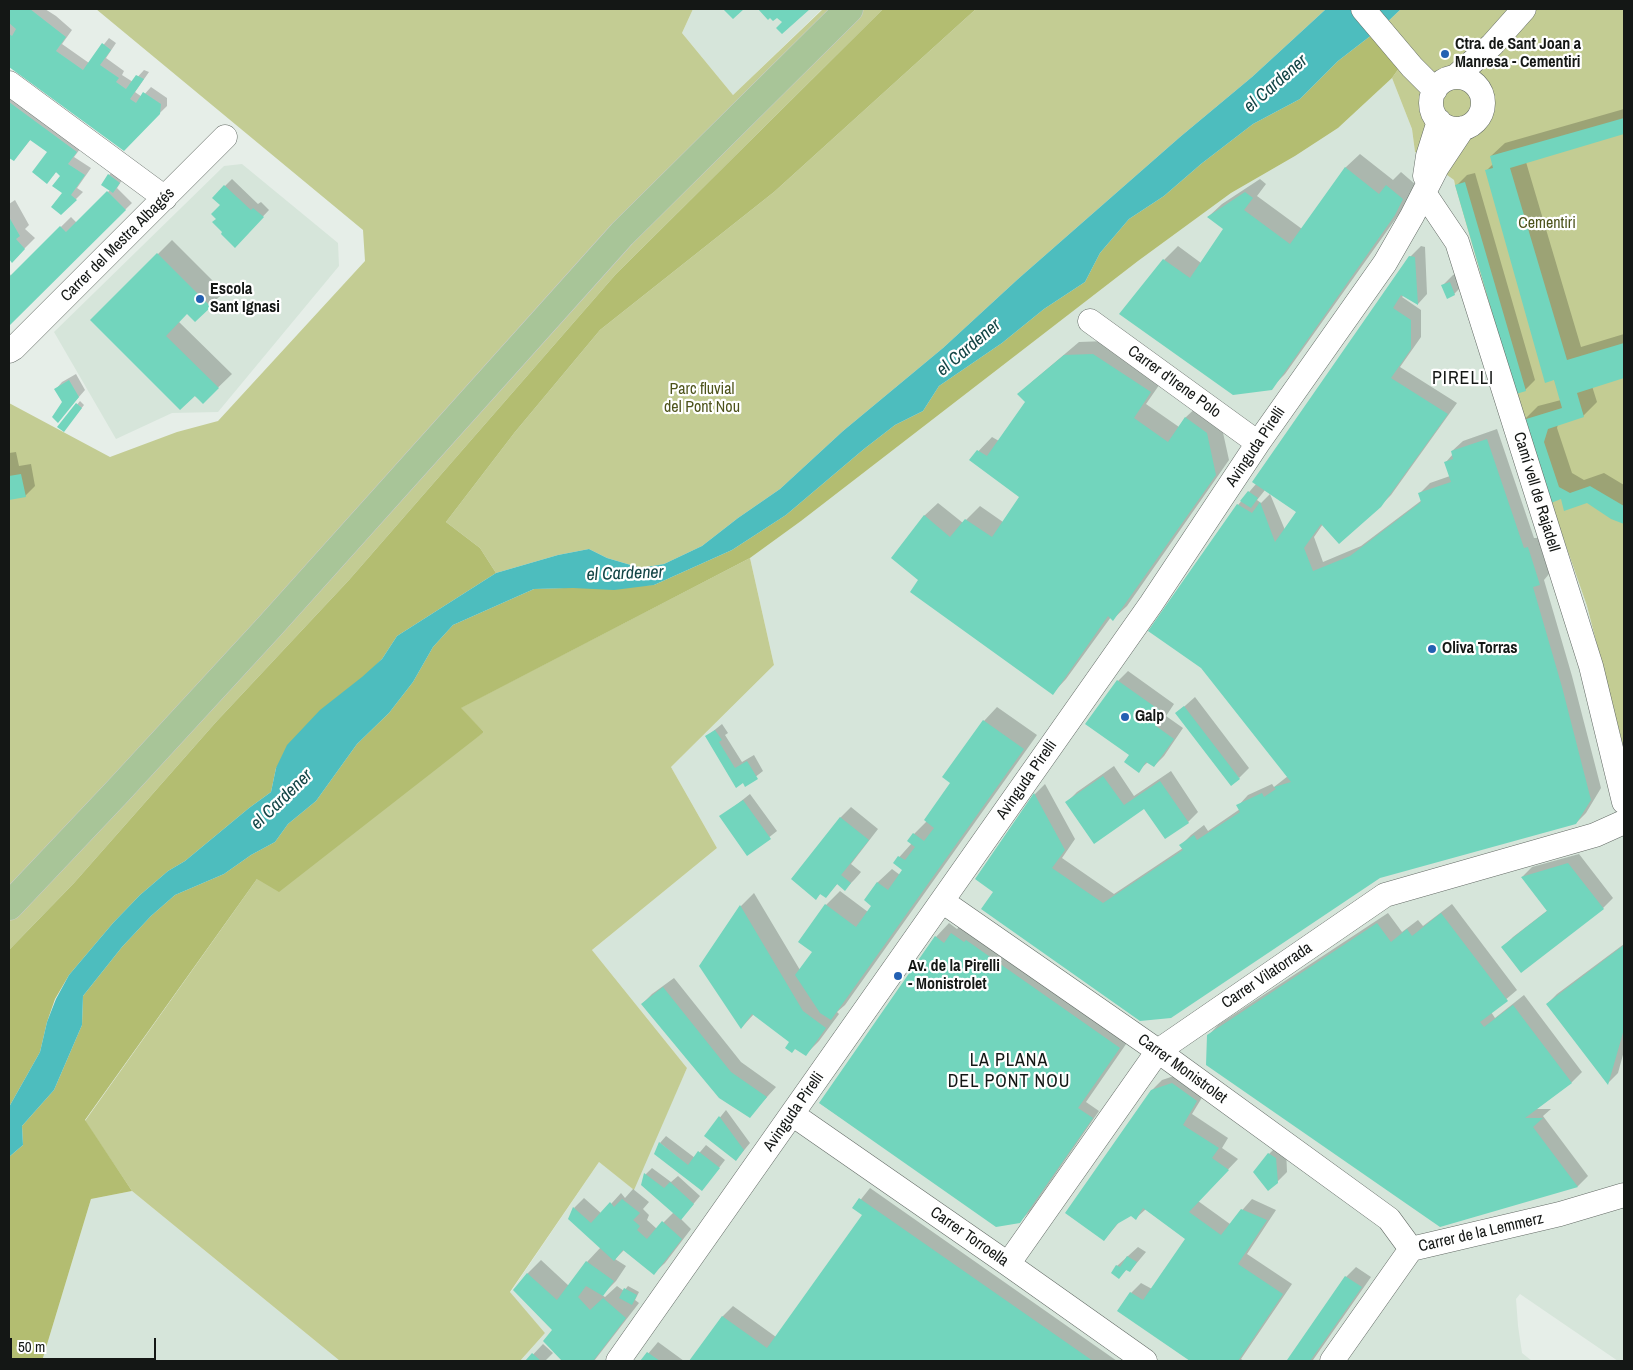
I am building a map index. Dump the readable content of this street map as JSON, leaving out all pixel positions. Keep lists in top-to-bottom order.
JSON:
{
  "streets": {
    "street": [
      "Carrer del Mestra Albagés",
      "Carrer d'Irene Polo",
      "Avinguda Pirelli",
      "Camí vell de Rajadell",
      "Carrer Vilatorrada",
      "Carrer Monistrolet",
      "Carrer de la Lemmerz",
      "Carrer Torroella"
    ]
  },
  "crossings": [
    ["Carrer d'Irene Polo", "Avinguda Pirelli"],
    ["Avinguda Pirelli", "Camí vell de Rajadell"],
    ["Avinguda Pirelli", "Carrer Monistrolet"],
    ["Avinguda Pirelli", "Carrer Torroella"],
    ["Carrer Vilatorrada", "Carrer Monistrolet"],
    ["Carrer Vilatorrada", "Carrer Torroella"],
    ["Carrer Monistrolet", "Carrer de la Lemmerz"]
  ],
  "districts": ["PIRELLI", "LA PLANA DEL PONT NOU"],
  "water": ["el Cardener"],
  "parks": ["Cementiri", "Parc fluvial del Pont Nou"],
  "places": [
    "Ctra. de Sant Joan a Manresa - Cementiri",
    "Escola Sant Ignasi",
    "Oliva Torras",
    "Galp",
    "Av. de la Pirelli - Monistrolet"
  ],
  "scale_bar": "50 m"
}
